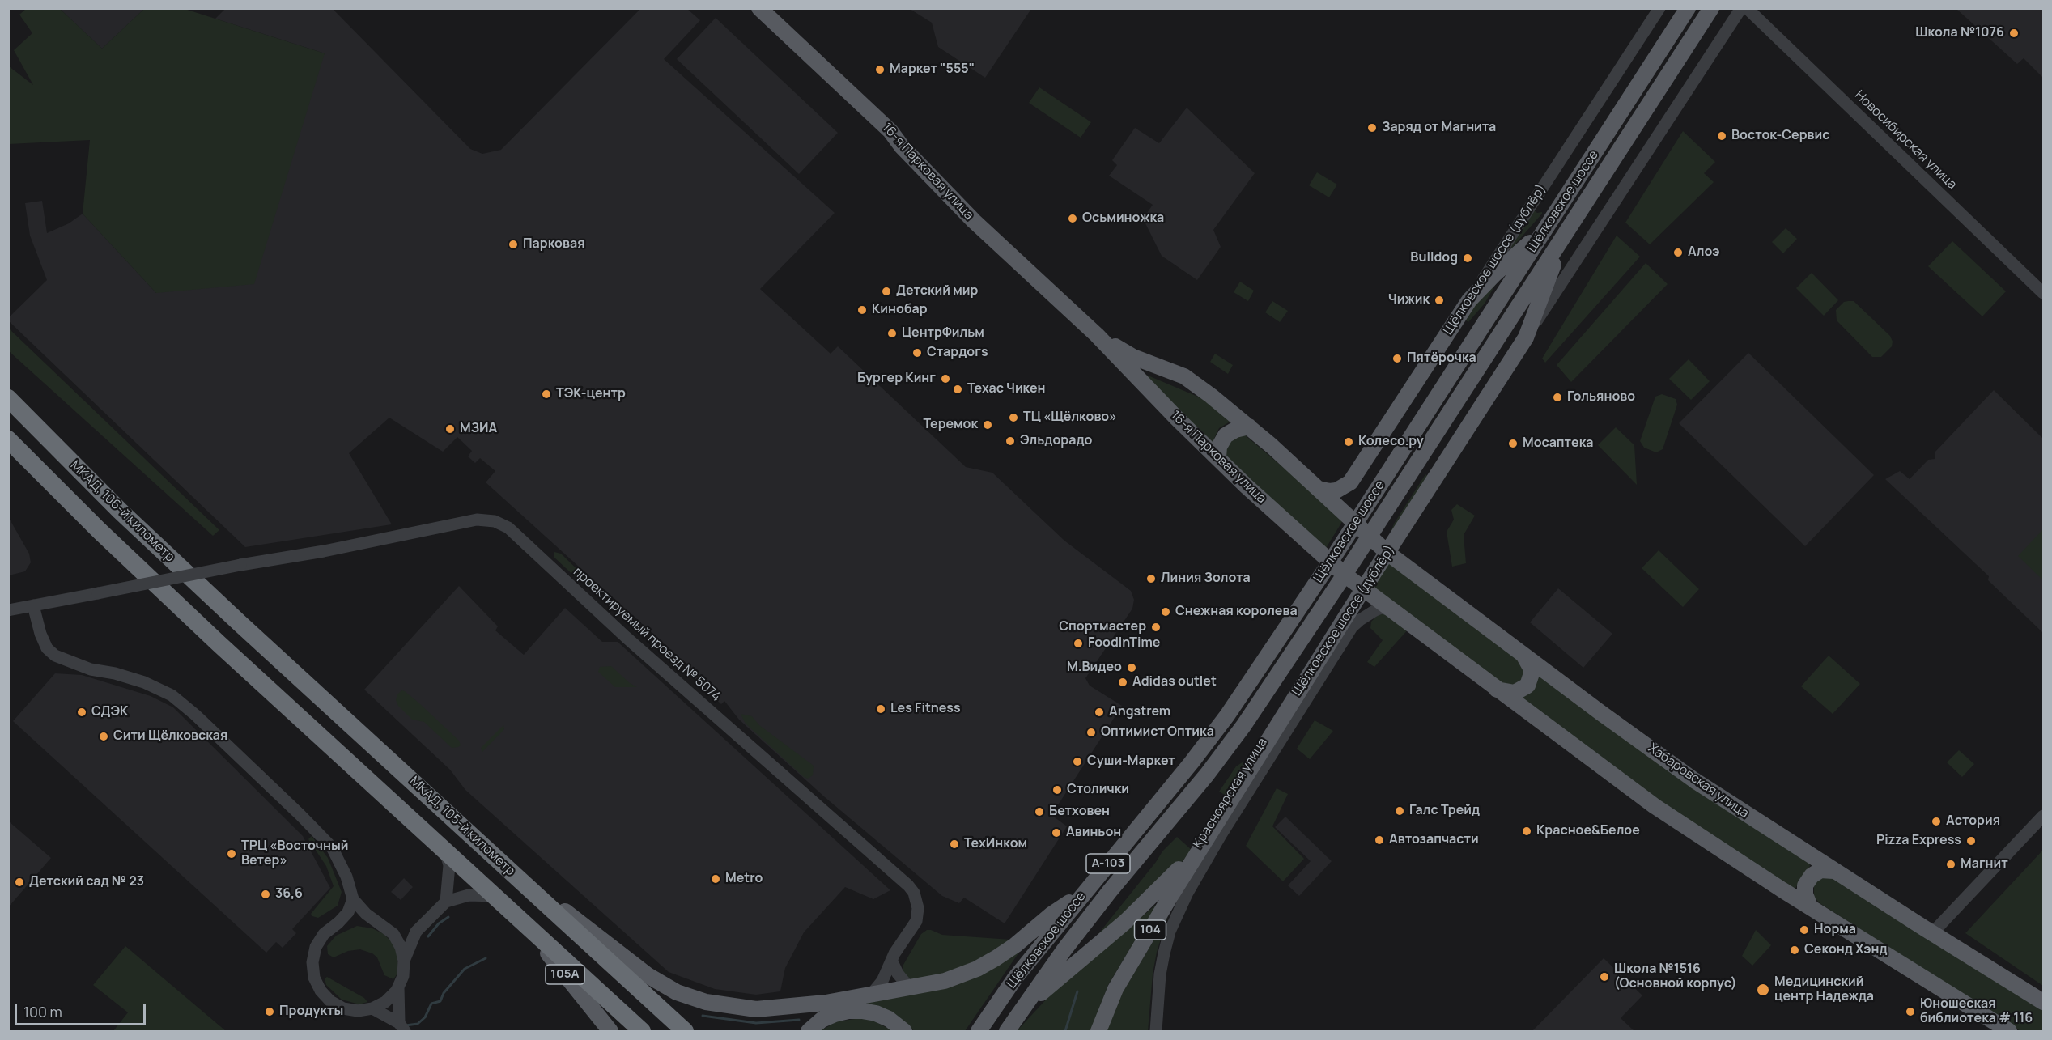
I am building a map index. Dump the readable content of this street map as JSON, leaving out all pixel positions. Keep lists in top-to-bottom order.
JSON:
{
  "streets": {
    "highway": ["МКАД, 106-й километр", "МКАД, 105-й километр"],
    "main road": [
      "16-я Парковая улица",
      "Щёлковское шоссе",
      "Щёлковское шоссе (дублёр)",
      "Хабаровская улица",
      "А-103",
      "104",
      "105A"
    ],
    "street": ["Новосибирская улица", "проектируемый проезд № 5074", "Красноярская улица"]
  },
  "crossings": [
    ["16-я Парковая улица", "Щёлковское шоссе"],
    ["16-я Парковая улица", "Щёлковское шоссе (дублёр)"],
    ["16-я Парковая улица", "Хабаровская улица"],
    ["Щёлковское шоссе", "Щёлковское шоссе (дублёр)"],
    ["Щёлковское шоссе", "Хабаровская улица"],
    ["Щёлковское шоссе (дублёр)", "Хабаровская улица"],
    ["Щёлковское шоссе (дублёр)", "104"],
    ["МКАД, 106-й километр", "МКАД, 105-й километр"]
  ],
  "places": [
    "Школа №1076",
    "Маркет \"555\"",
    "Заряд от Магнита",
    "Восток-Сервис",
    "Осьминожка",
    "Парковая",
    "Алоэ",
    "Bulldog",
    "Детский мир",
    "Чижик",
    "Кинобар",
    "ЦентрФильм",
    "Стардогs",
    "Пятёрочка",
    "Бургер Кинг",
    "Техас Чикен",
    "ТЭК-центр",
    "Гольяново",
    "ТЦ «Щёлково»",
    "Теремок",
    "МЗИА",
    "Эльдорадо",
    "Колесо.ру",
    "Мосаптека",
    "Линия Золота",
    "Снежная королева",
    "Спортмастер",
    "FoodInTime",
    "М.Видео",
    "Adidas outlet",
    "Les Fitness",
    "СДЭК",
    "Angstrem",
    "Оптимист Оптика",
    "Сити Щёлковская",
    "Суши-Маркет",
    "Столички",
    "Галс Трейд",
    "Бетховен",
    "Астория",
    "Красное&Белое",
    "Авиньон",
    "Автозапчасти",
    "Pizza Express",
    "ТехИнком",
    "ТРЦ «Восточный Ветер»",
    "Магнит",
    "Metro",
    "Детский сад № 23",
    "36,6",
    "Норма",
    "Секонд Хэнд",
    "Школа №1516 (Основной корпус)",
    "Медицинский центр Надежда",
    "Продукты",
    "Юношеская библиотека # 116"
  ],
  "scale_bar": "100 m"
}
